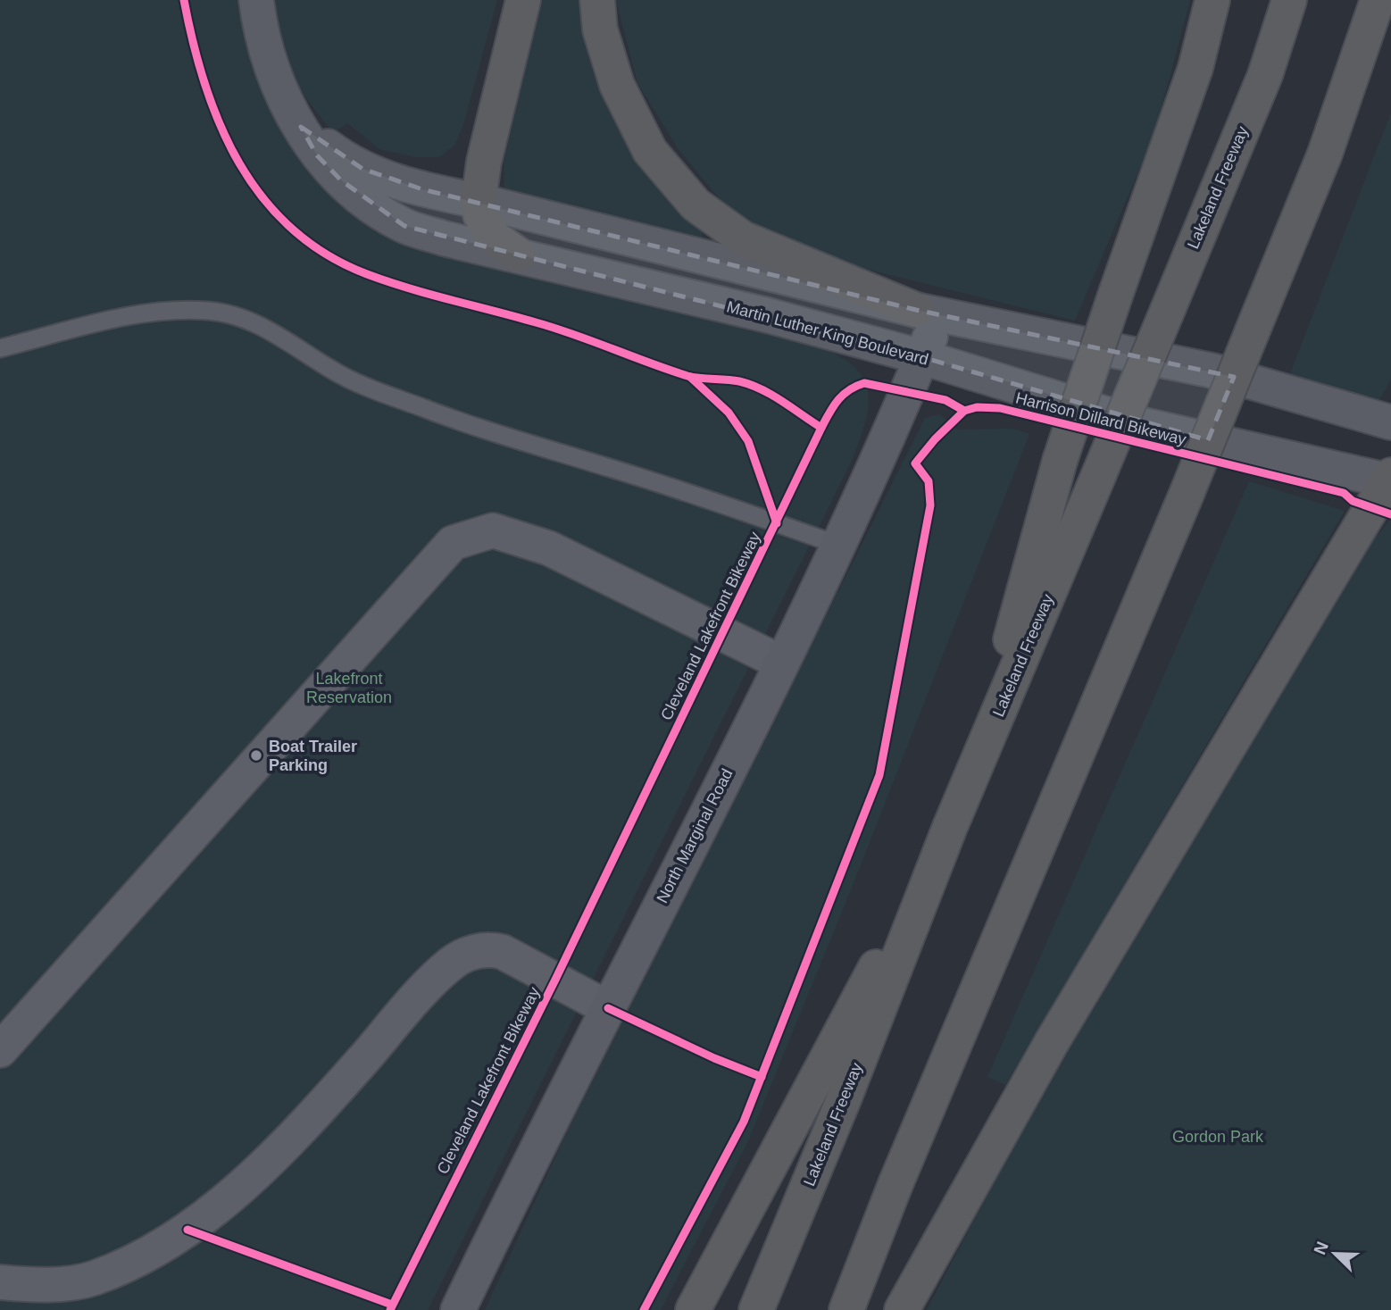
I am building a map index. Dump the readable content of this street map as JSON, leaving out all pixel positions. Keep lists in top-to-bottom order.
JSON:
{
  "streets": {
    "highway": ["Lakeland Freeway"],
    "main road": ["Martin Luther King Boulevard", "North Marginal Road"],
    "cycle path": ["Harrison Dillard Bikeway", "Cleveland Lakefront Bikeway"]
  },
  "crossings": [
    ["Martin Luther King Boulevard", "North Marginal Road"]
  ],
  "parks": ["Lakefront Reservation", "Gordon Park"],
  "places": ["Boat Trailer Parking"],
  "north": "top left"
}
